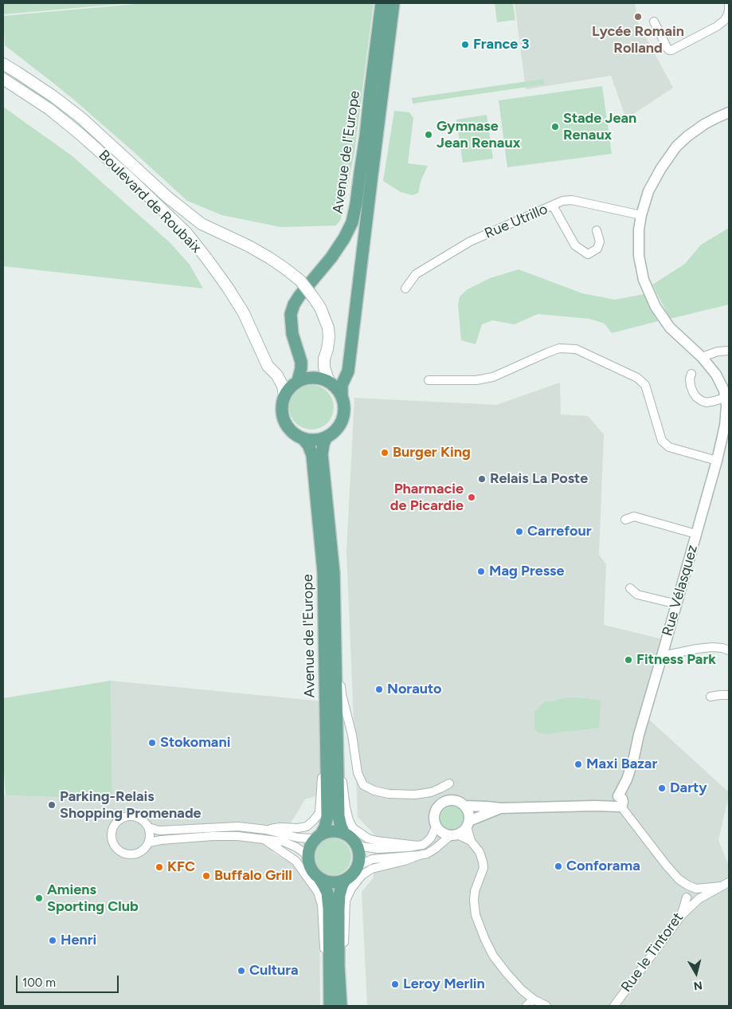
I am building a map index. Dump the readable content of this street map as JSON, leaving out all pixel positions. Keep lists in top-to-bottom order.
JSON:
{
  "streets": {
    "main road": ["Avenue de l'Europe", "Boulevard de Roubaix"],
    "street": ["Rue Utrillo", "Rue Vélasquez", "Rue le Tintoret"]
  },
  "crossings": [
    ["Avenue de l'Europe", "Boulevard de Roubaix"]
  ],
  "places": [
    "Lycée Romain Rolland",
    "France 3",
    "Stade Jean Renaux",
    "Gymnase Jean Renaux",
    "Burger King",
    "Relais La Poste",
    "Pharmacie de Picardie",
    "Carrefour",
    "Mag Presse",
    "Fitness Park",
    "Norauto",
    "Stokomani",
    "Maxi Bazar",
    "Darty",
    "Parking-Relais Shopping Promenade",
    "Conforama",
    "KFC",
    "Buffalo Grill",
    "Amiens Sporting Club",
    "Henri",
    "Cultura",
    "Leroy Merlin"
  ],
  "scale_bar": "100 m",
  "north": "bottom"
}
